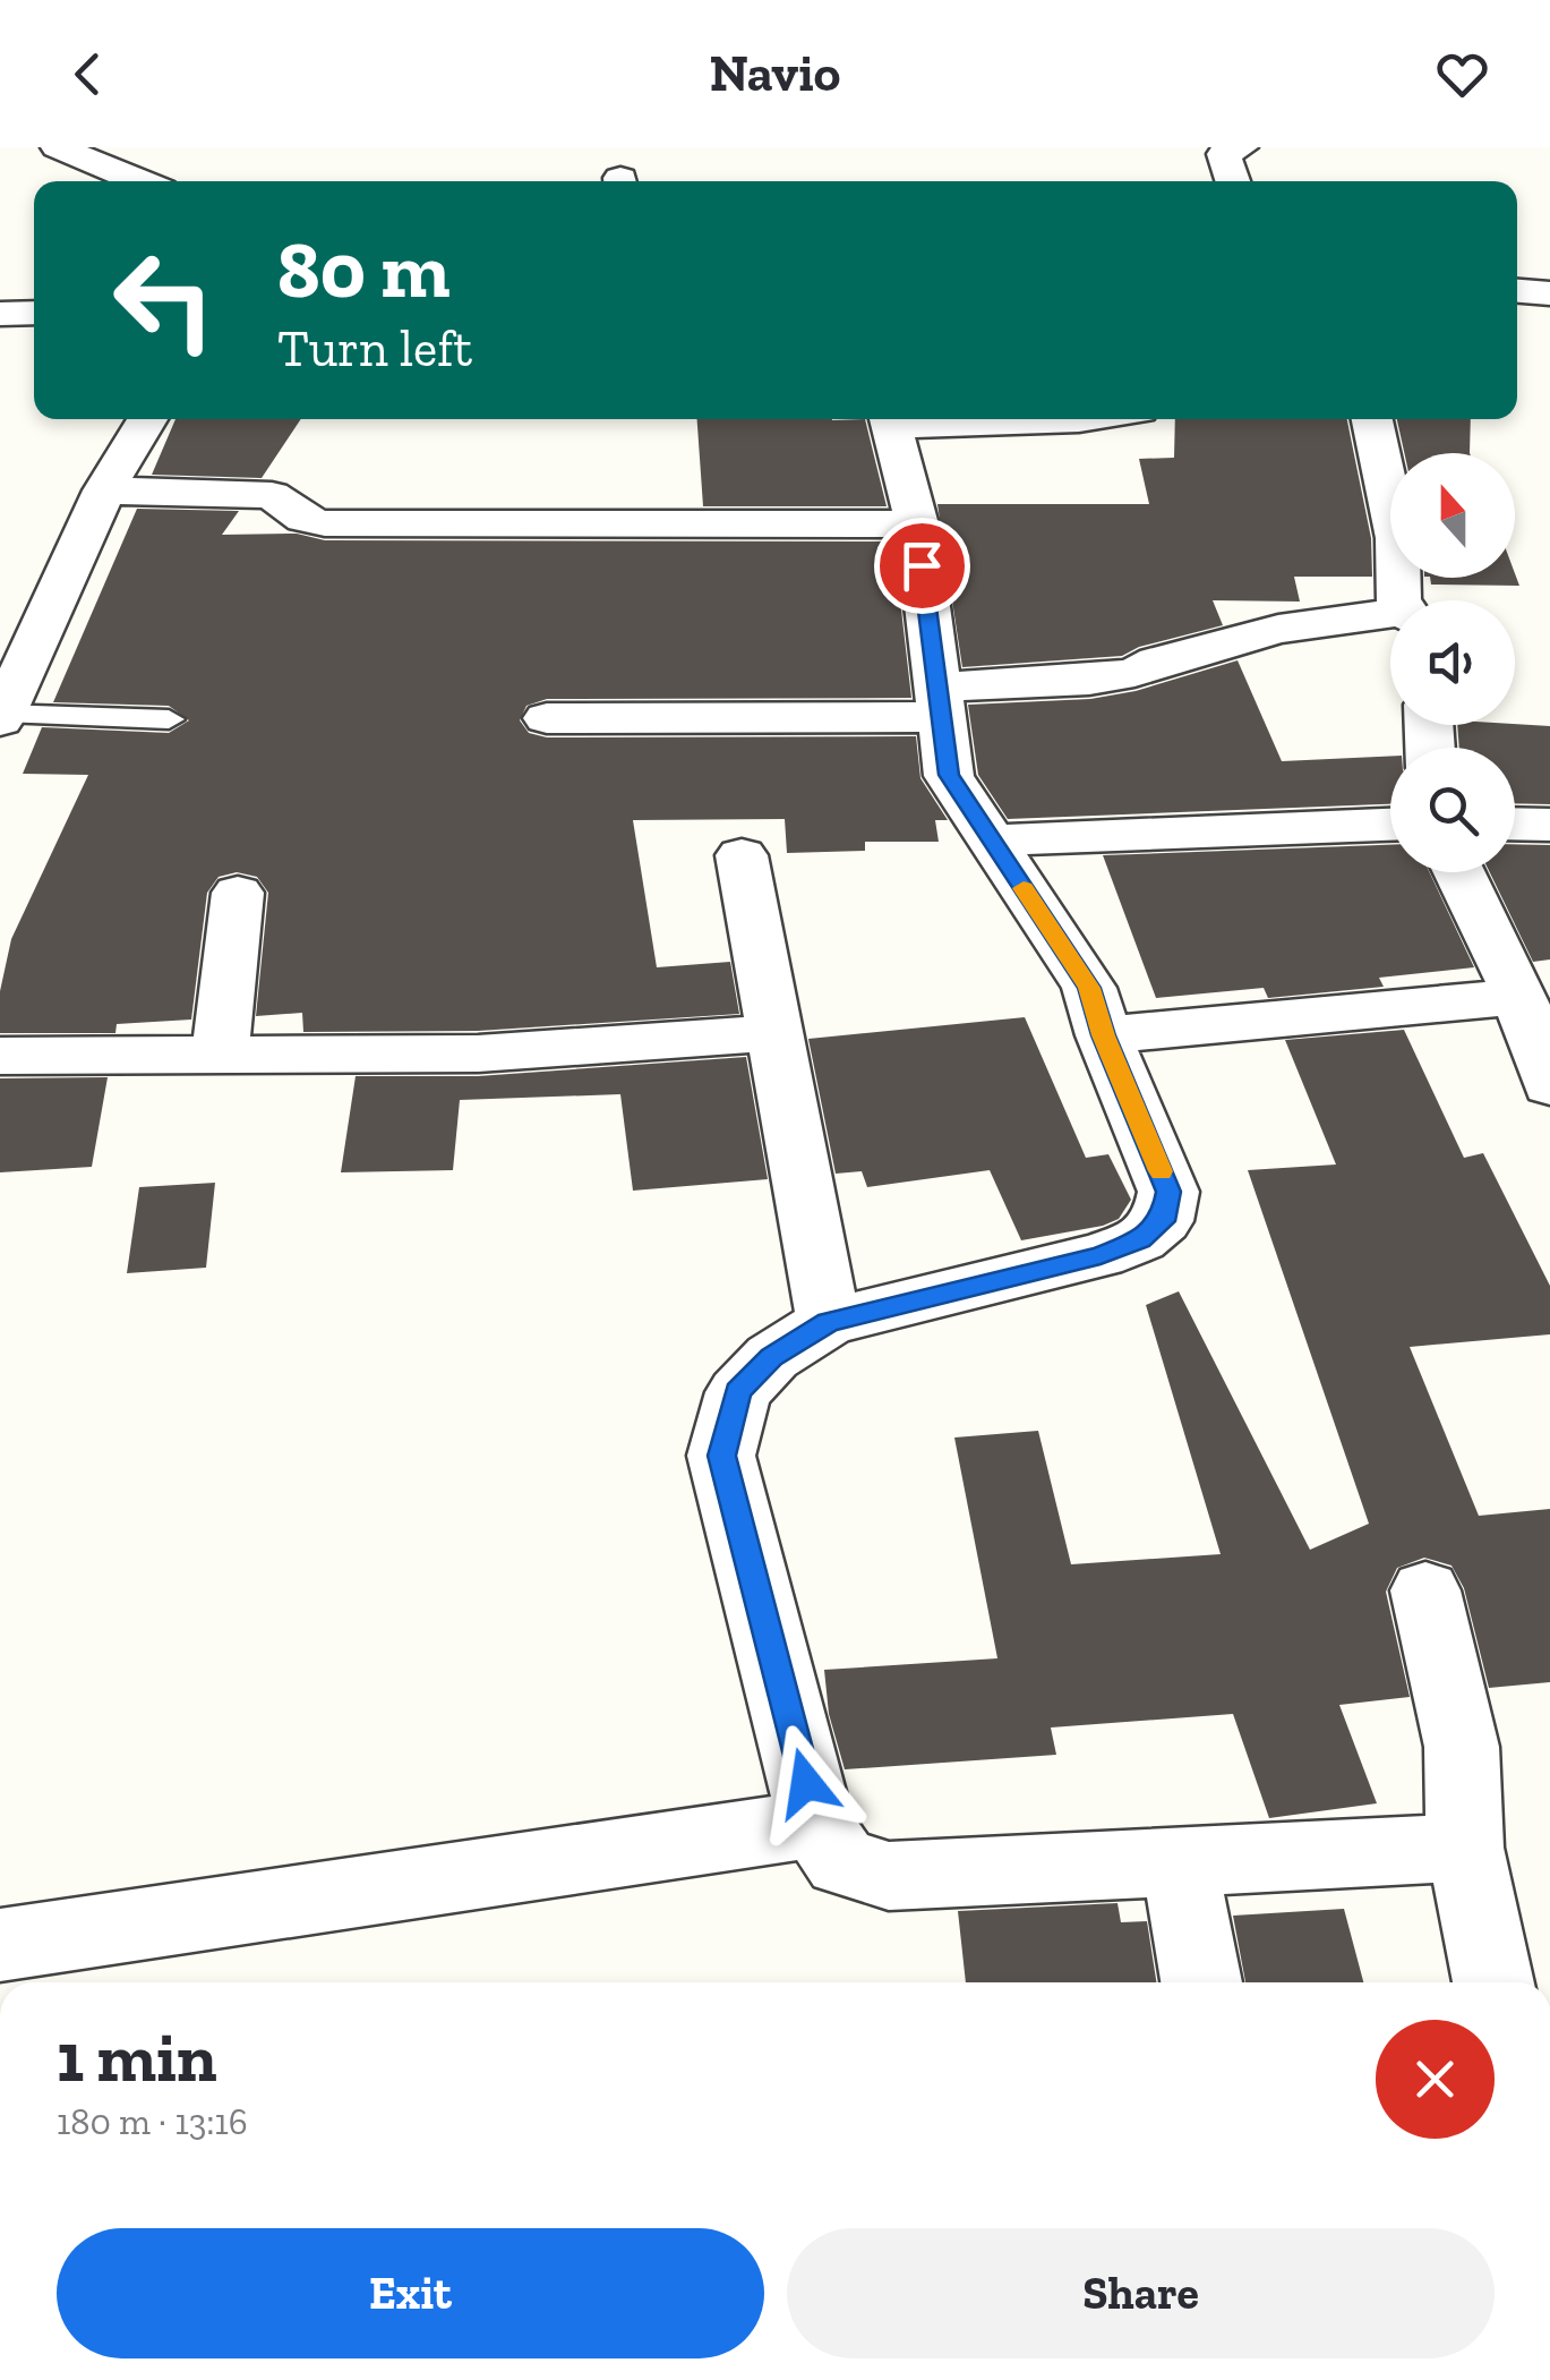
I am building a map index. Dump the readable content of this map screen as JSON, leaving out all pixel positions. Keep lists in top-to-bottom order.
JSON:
{
  "north": "top",
  "page": {
    "header": "Navio",
    "turn": ["80 m", "Turn left"],
    "heading": ["1 min", "180 m · 13:16"],
    "buttons": ["Exit", "Share"]
  }
}
